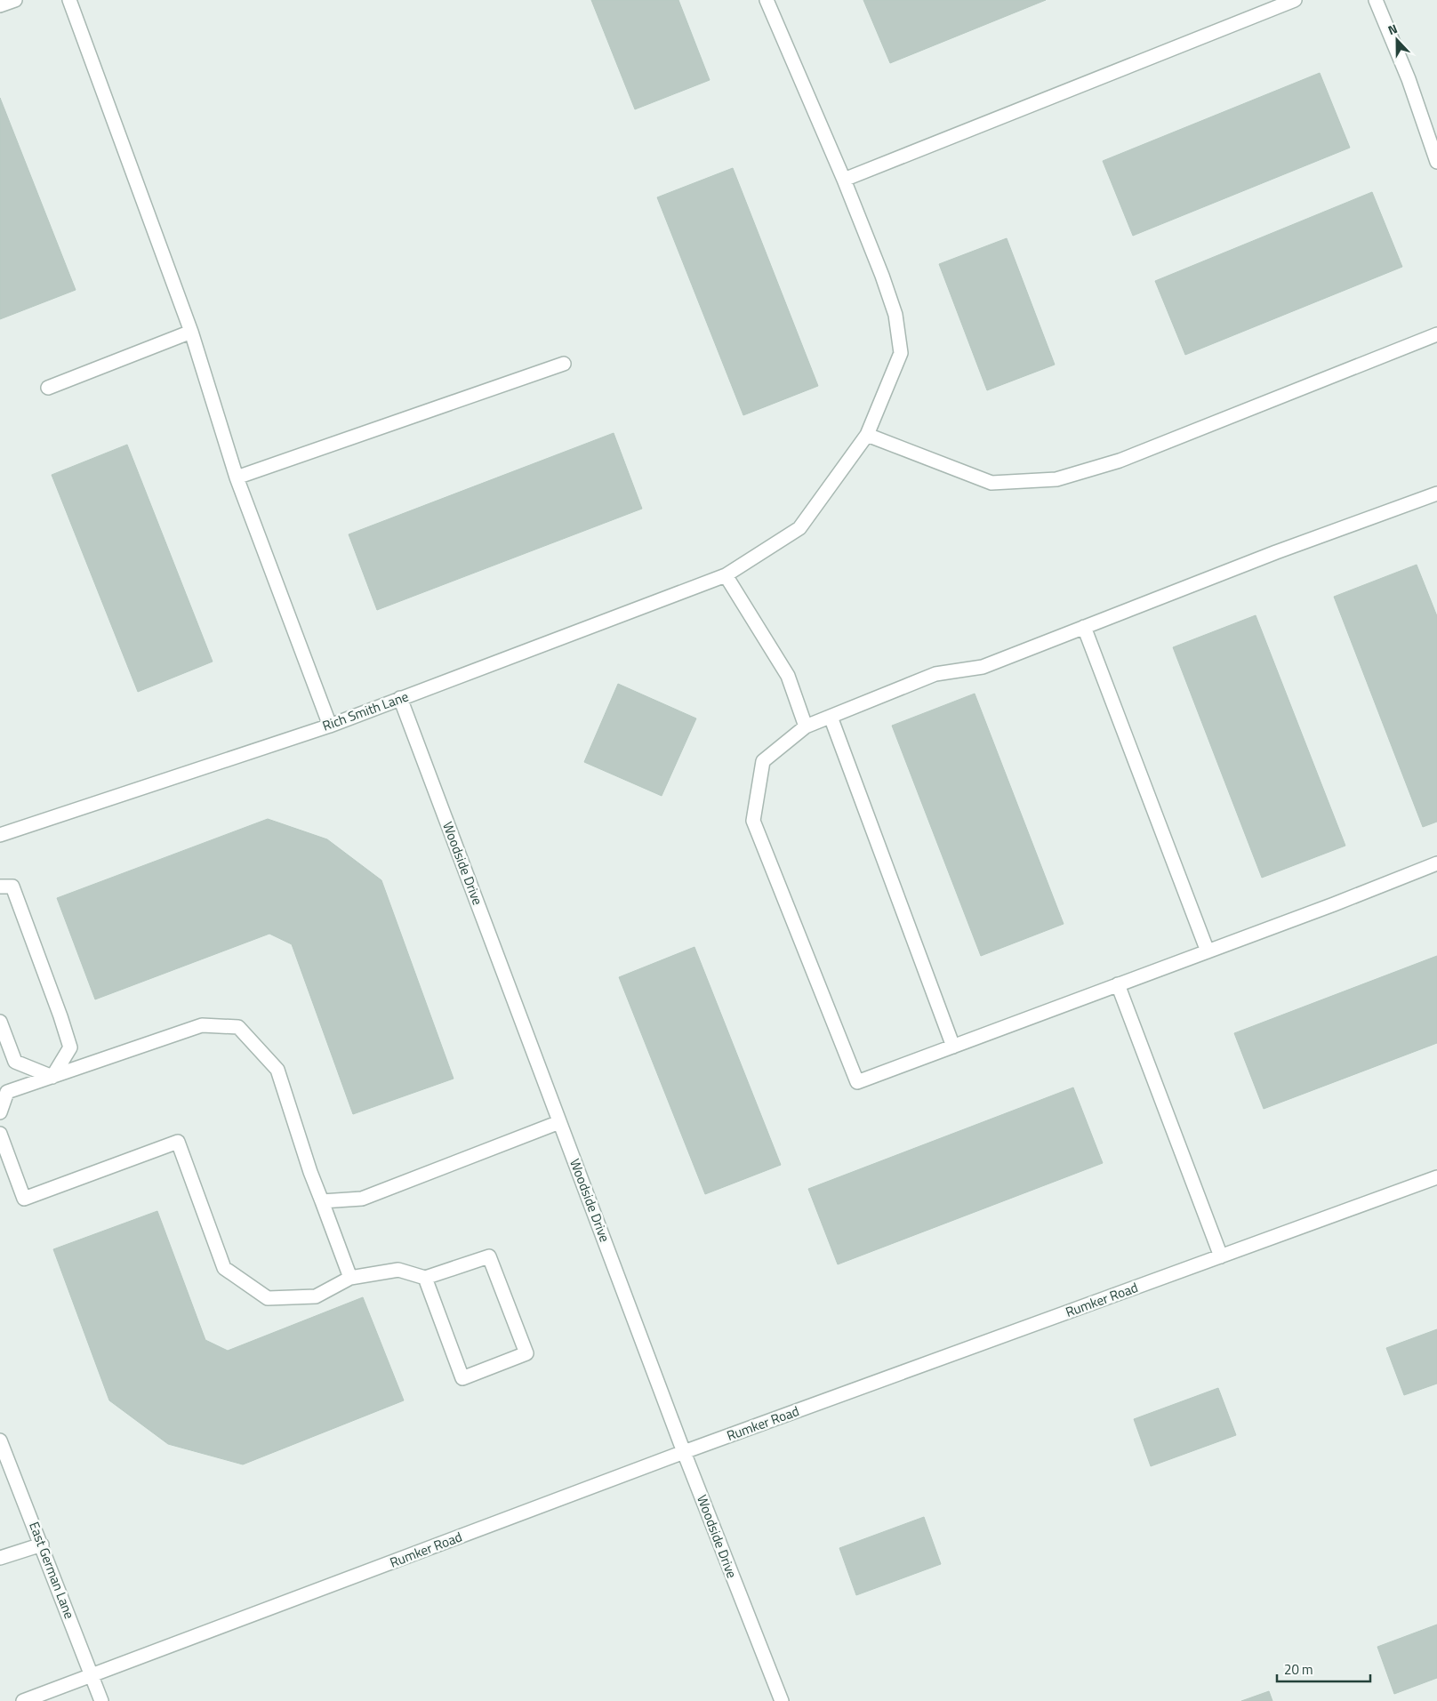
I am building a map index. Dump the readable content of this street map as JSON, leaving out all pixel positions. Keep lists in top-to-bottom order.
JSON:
{
  "streets": {
    "street": [
      "Rich Smith Lane",
      "Woodside Drive",
      "Rumker Road",
      "East German Lane"
    ]
  },
  "crossings": [
    ["Rich Smith Lane", "Woodside Drive"],
    ["Woodside Drive", "Rumker Road"],
    ["Rumker Road", "East German Lane"]
  ],
  "scale_bar": "20 m",
  "north": "top"
}
